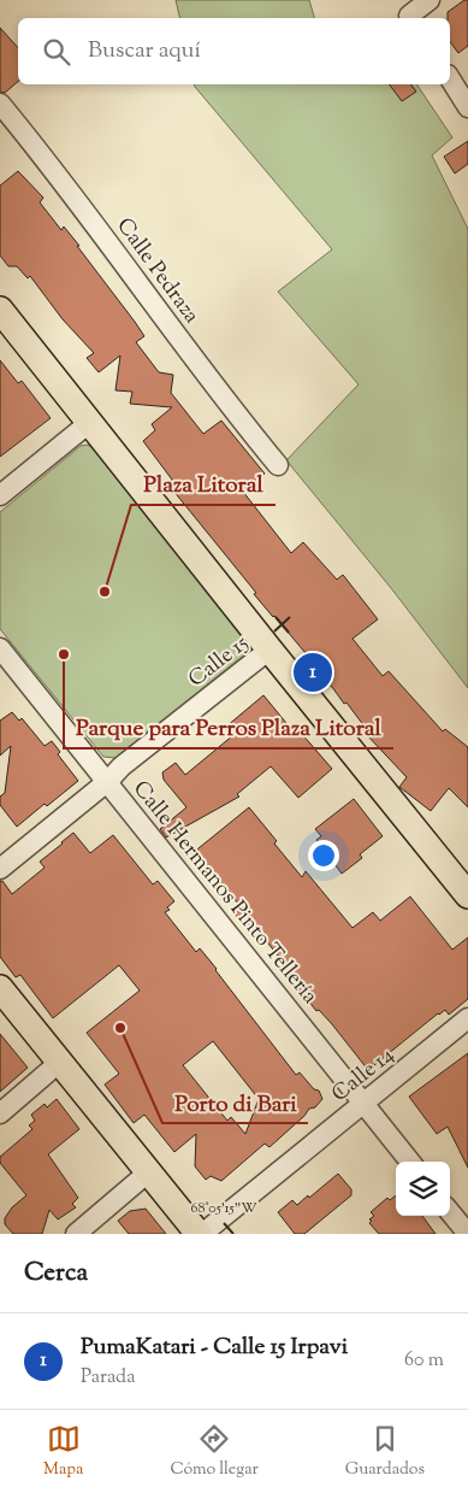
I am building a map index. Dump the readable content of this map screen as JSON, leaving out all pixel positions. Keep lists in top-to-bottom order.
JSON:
{
  "streets": {
    "street": [
      "Calle Pedraza",
      "Calle 15",
      "Calle Hermanos Pinto Tellería",
      "Calle 14"
    ]
  },
  "crossings": [
    ["Calle 15", "Calle Hermanos Pinto Tellería"],
    ["Calle Hermanos Pinto Tellería", "Calle 14"]
  ],
  "places": ["Plaza Litoral", "Parque para Perros Plaza Litoral", "Porto di Bari"],
  "page": {
    "search": "Buscar aquí",
    "pins": "1",
    "heading": "Cerca",
    "list": [
      {
        "mark": "1",
        "name": "PumaKatari - Calle 15 Irpavi",
        "note": "Parada",
        "value": "60 m"
      }
    ],
    "nav": ["Mapa", "Cómo llegar", "Guardados"]
  },
  "coordinates": ["68°05'15\"W"]
}
